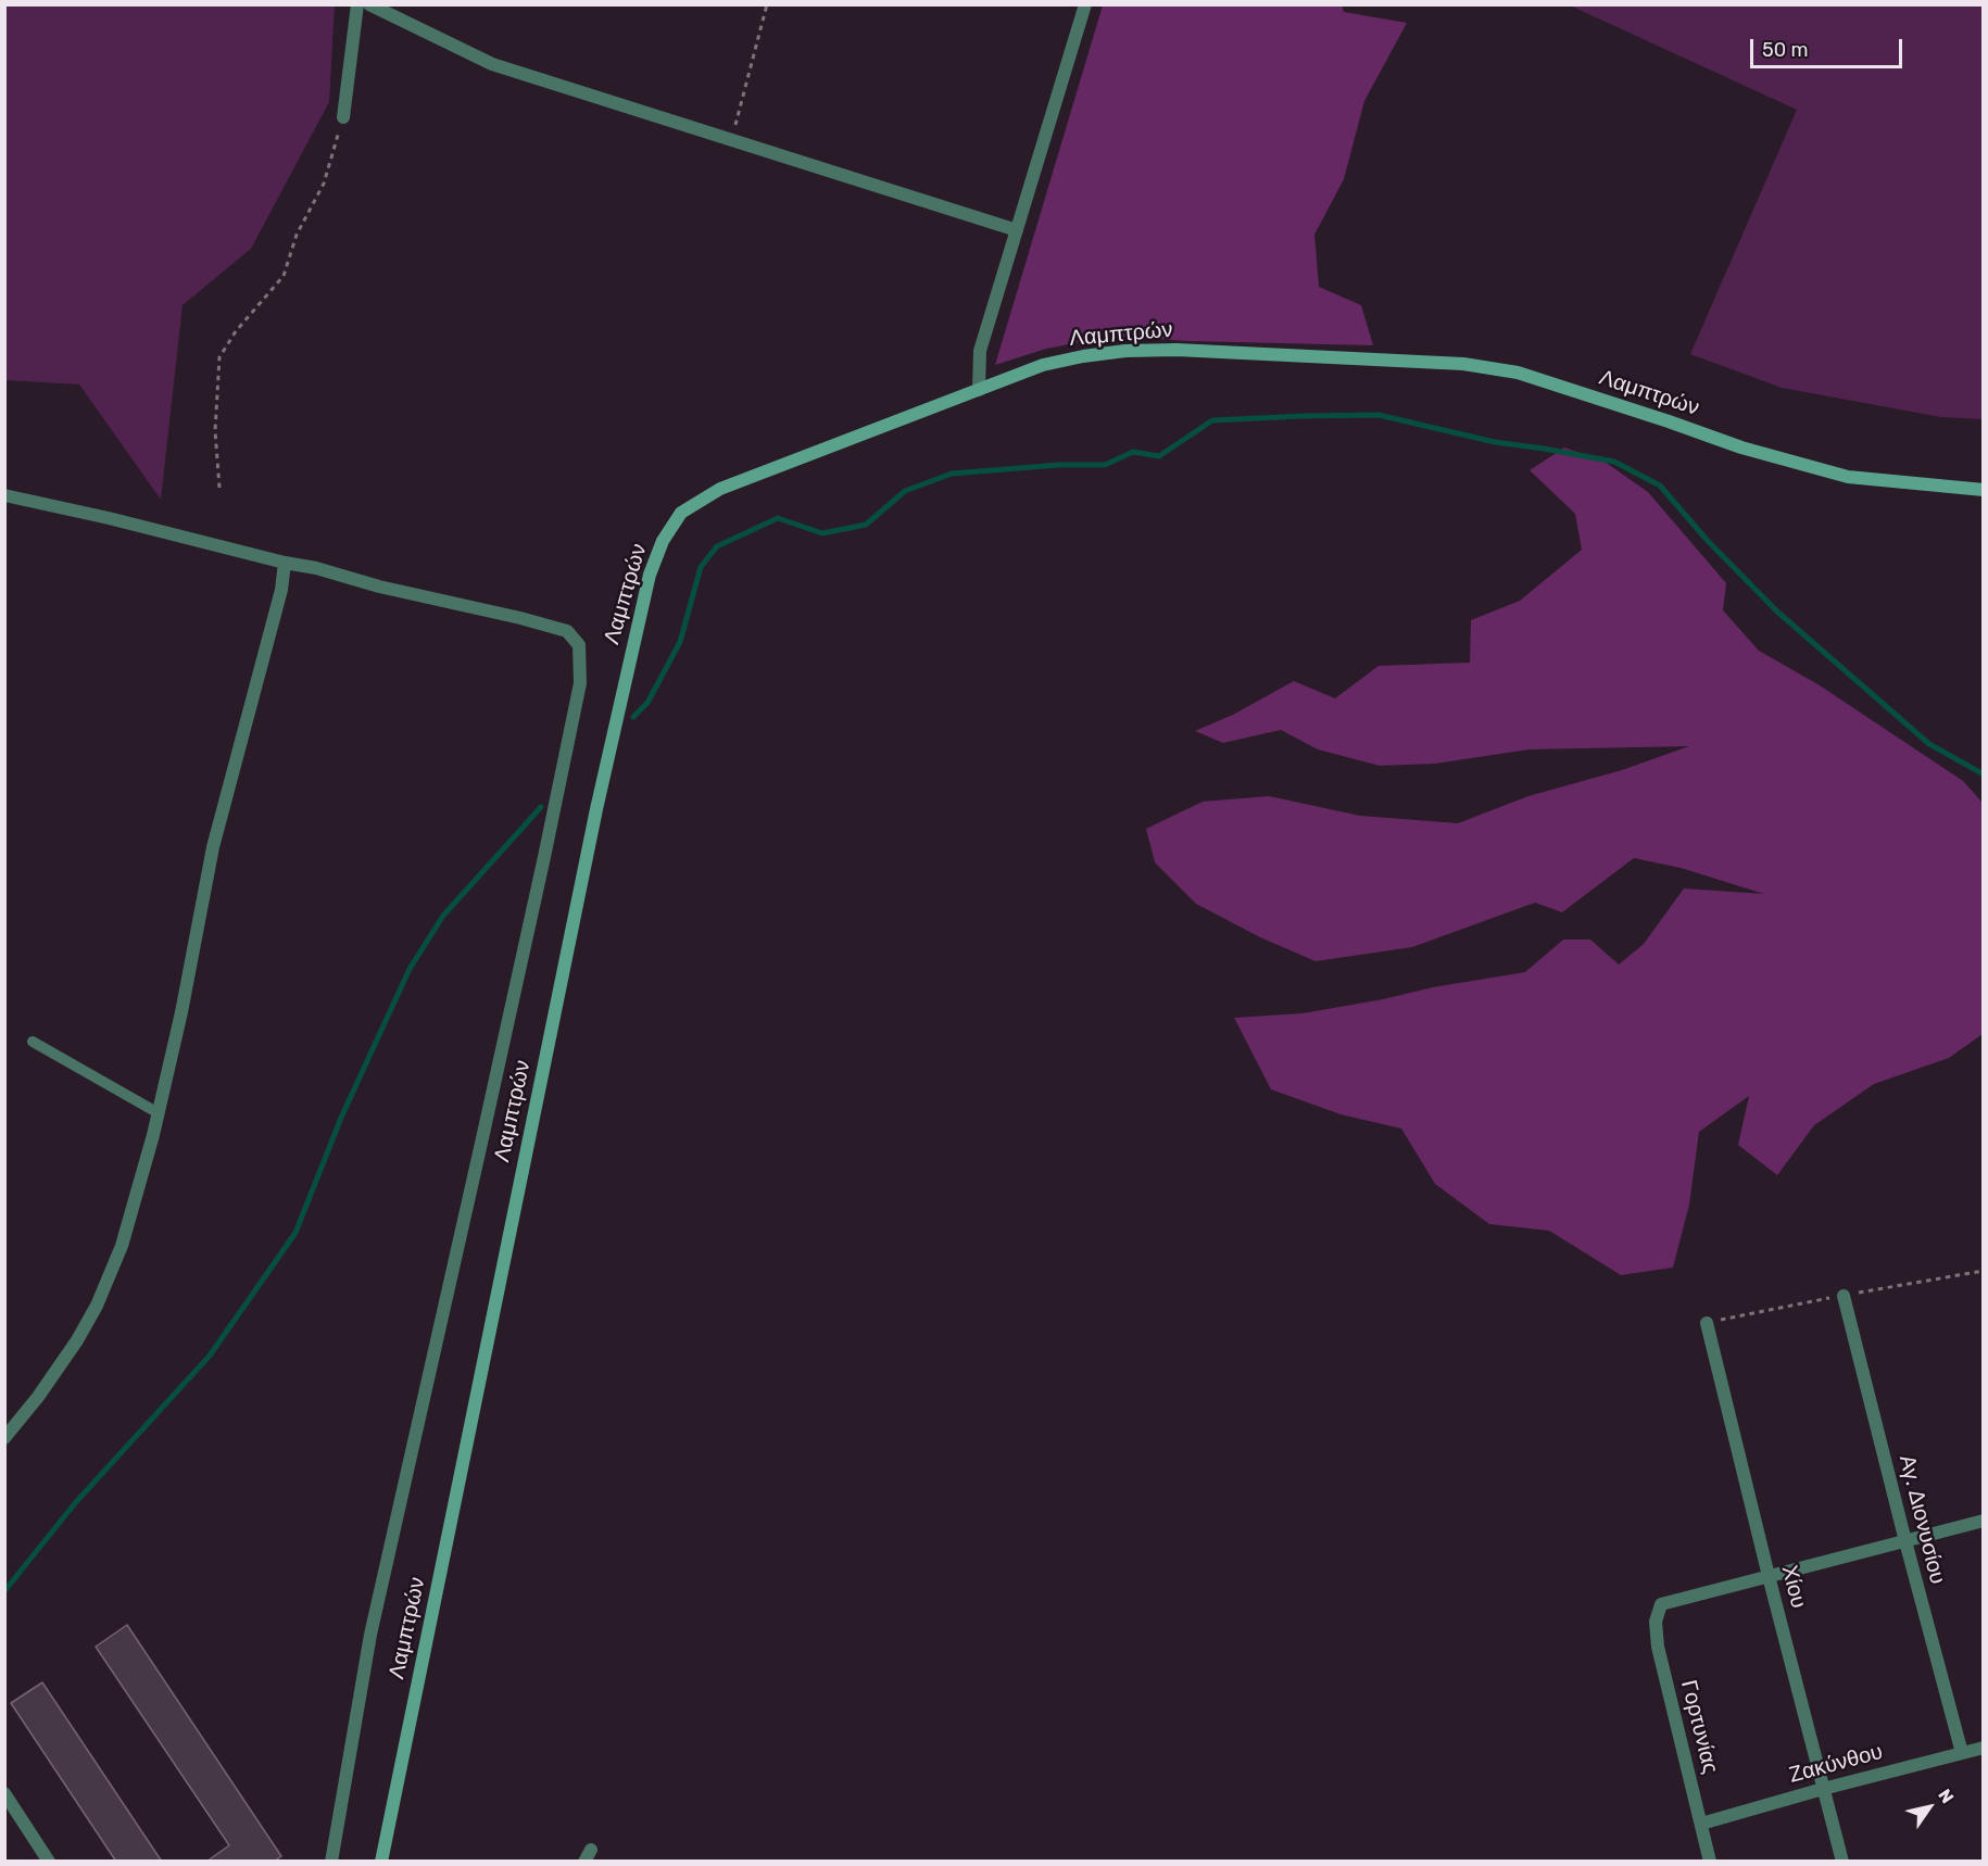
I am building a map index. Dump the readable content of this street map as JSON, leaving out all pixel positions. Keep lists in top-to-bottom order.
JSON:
{
  "streets": {
    "street": [
      "Λαμπτρών",
      "Αγ. Διονυσίου",
      "Χίου",
      "Γορτυνίας",
      "Ζακύνθου"
    ]
  },
  "crossings": [
    ["Αγ. Διονυσίου", "Ζακύνθου"],
    ["Χίου", "Γορτυνίας"],
    ["Χίου", "Ζακύνθου"],
    ["Γορτυνίας", "Ζακύνθου"]
  ],
  "scale_bar": "50 m",
  "north": "top right"
}
